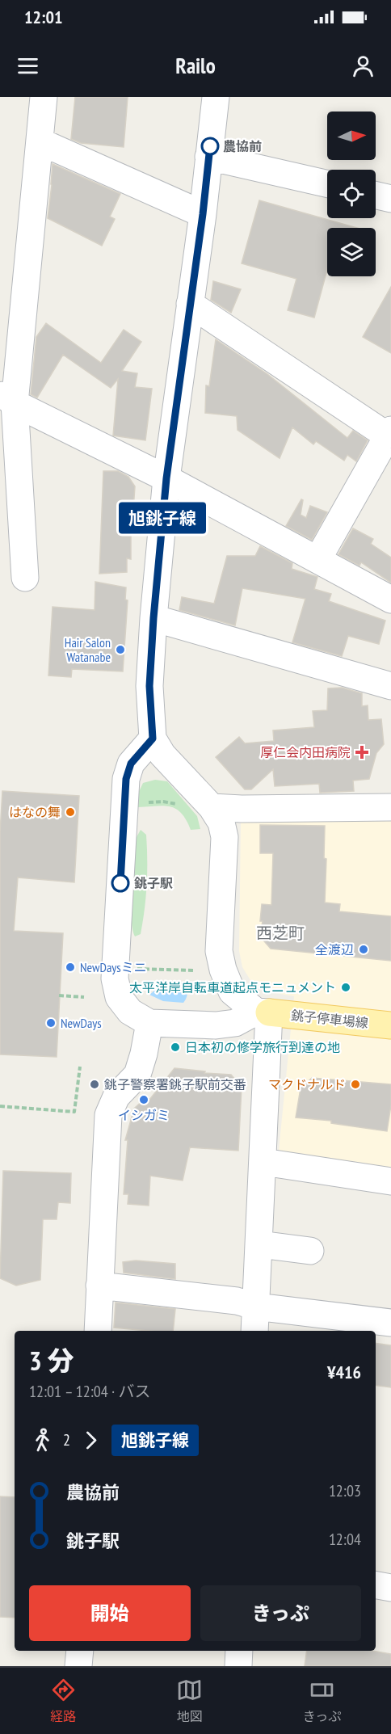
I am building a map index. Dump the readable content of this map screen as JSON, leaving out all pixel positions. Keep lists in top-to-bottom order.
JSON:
{
  "streets": {
    "main road": ["銚子停車場線"]
  },
  "districts": ["西芝町"],
  "places": {
    "other": [
      "農協前",
      "Hair Salon Watanabe",
      "はなの舞",
      "銚子駅",
      "全渡辺",
      "NewDaysミニ",
      "太平洋岸自転車道起点モニュメント",
      "NewDays",
      "日本初の修学旅行到達の地",
      "銚子警察署銚子駅前交番",
      "マクドナルド",
      "イシガミ"
    ],
    "health": ["厚仁会内田病院"]
  },
  "lines": ["bus line 旭銚子線"],
  "north": "right",
  "page": {
    "status": "12:01",
    "header": "Railo",
    "on_map": "旭銚子線",
    "heading": ["3 分", "12:01 – 12:04 · バス", "¥416"],
    "legs": ["2", "旭銚子線"],
    "list": [
      {
        "name": "農協前",
        "value": "12:03"
      },
      {
        "name": "銚子駅",
        "value": "12:04"
      }
    ],
    "buttons": ["開始", "きっぷ"],
    "tabs": ["経路", "地図", "きっぷ"]
  }
}
